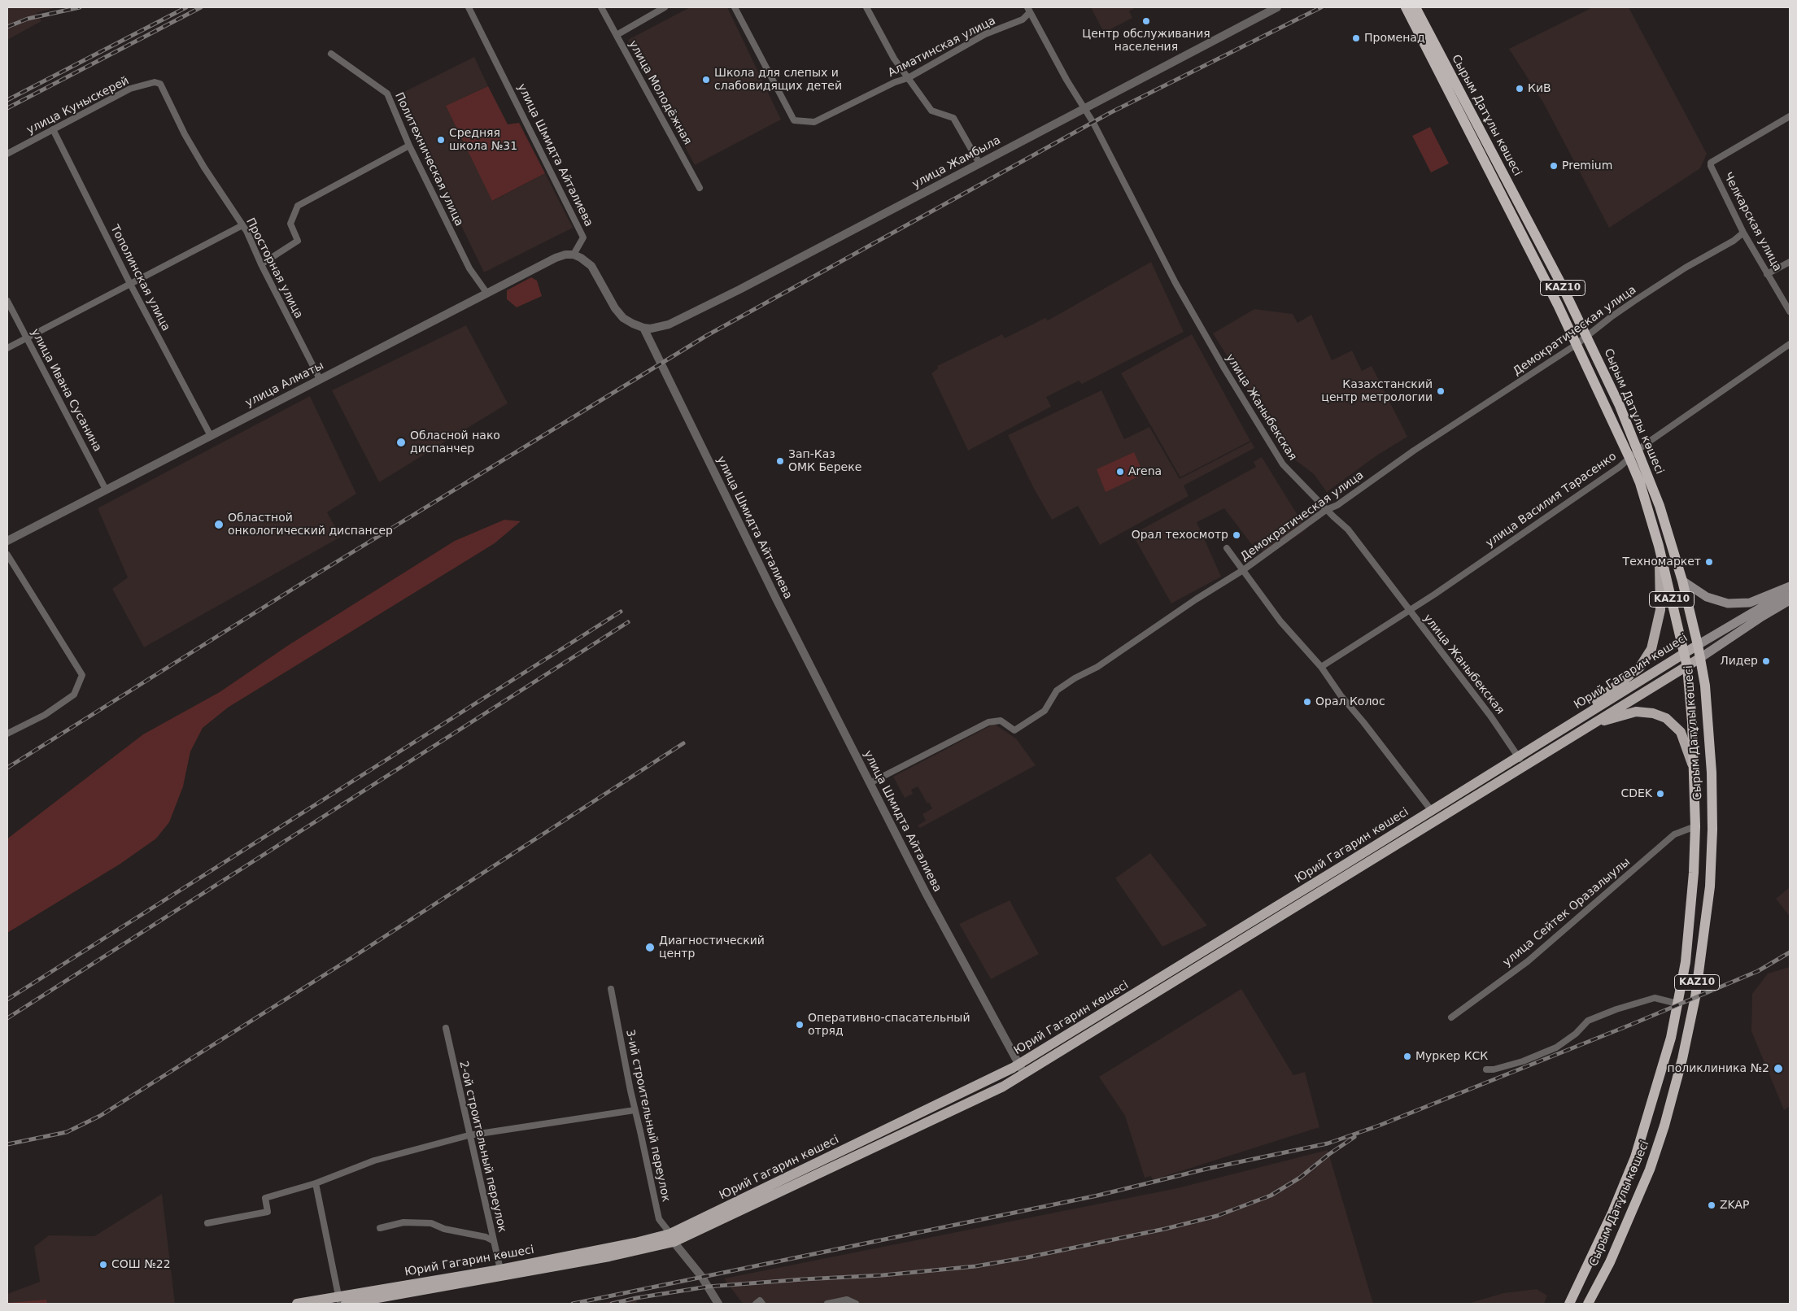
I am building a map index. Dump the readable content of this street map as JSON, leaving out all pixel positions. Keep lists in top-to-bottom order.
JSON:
{
  "streets": {
    "highway": ["Сырым Датұлы көшесі", "KAZ10"],
    "main road": ["Юрий Гагарин көшесі"],
    "street": [
      "Алматинская улица",
      "улица Молодёжная",
      "улица Куныскерей",
      "улица Шмидта Айталиева",
      "Политехническая улица",
      "улица Жамбыла",
      "Челкарская улица",
      "Просторная улица",
      "Тополинская улица",
      "Демократическая улица",
      "улица Алматы",
      "улица Ивана Сусанина",
      "улица Жаныбекская",
      "улица Василия Тарасенко",
      "улица Сейтек Оразалыулы",
      "3-ий строительный переулок",
      "2-ой строительный переулок"
    ]
  },
  "crossings": [
    ["Алматинская улица", "улица Жаныбекская"],
    ["улица Куныскерей", "Просторная улица"],
    ["улица Куныскерей", "Тополинская улица"],
    ["Сырым Датұлы көшесі", "Демократическая улица"],
    ["Сырым Датұлы көшесі", "улица Василия Тарасенко"],
    ["Сырым Датұлы көшесі", "Юрий Гагарин көшесі"],
    ["Сырым Датұлы көшесі", "улица Сейтек Оразалыулы"],
    ["улица Шмидта Айталиева", "улица Жамбыла"],
    ["улица Шмидта Айталиева", "Демократическая улица"],
    ["улица Шмидта Айталиева", "улица Алматы"],
    ["улица Шмидта Айталиева", "Юрий Гагарин көшесі"],
    ["Политехническая улица", "улица Алматы"],
    ["улица Жамбыла", "улица Жаныбекская"],
    ["Челкарская улица", "Демократическая улица"],
    ["Просторная улица", "улица Алматы"],
    ["Тополинская улица", "улица Алматы"],
    ["Демократическая улица", "улица Жаныбекская"],
    ["улица Алматы", "улица Ивана Сусанина"],
    ["улица Жаныбекская", "улица Василия Тарасенко"],
    ["улица Жаныбекская", "Юрий Гагарин көшесі"],
    ["Юрий Гагарин көшесі", "3-ий строительный переулок"],
    ["Юрий Гагарин көшесі", "2-ой строительный переулок"]
  ],
  "places": [
    "Центр обслуживания наcеления",
    "Променад",
    "Школа для слепых и слабовидящих детей",
    "КиВ",
    "Средняя школа №31",
    "Premium",
    "Казахстанский центр метрологии",
    "Обласной нако диспанчер",
    "Зап-Каз ОМК Береке",
    "Arena",
    "Областной онкологический диспансер",
    "Орал техосмотр",
    "Техномаркет",
    "Лидер",
    "Орал Колос",
    "CDEK",
    "Диагностический центр",
    "Оперативно-спасательный отряд",
    "Муркер КСК",
    "поликлиника №2",
    "ZKAP",
    "СОШ №22"
  ]
}
